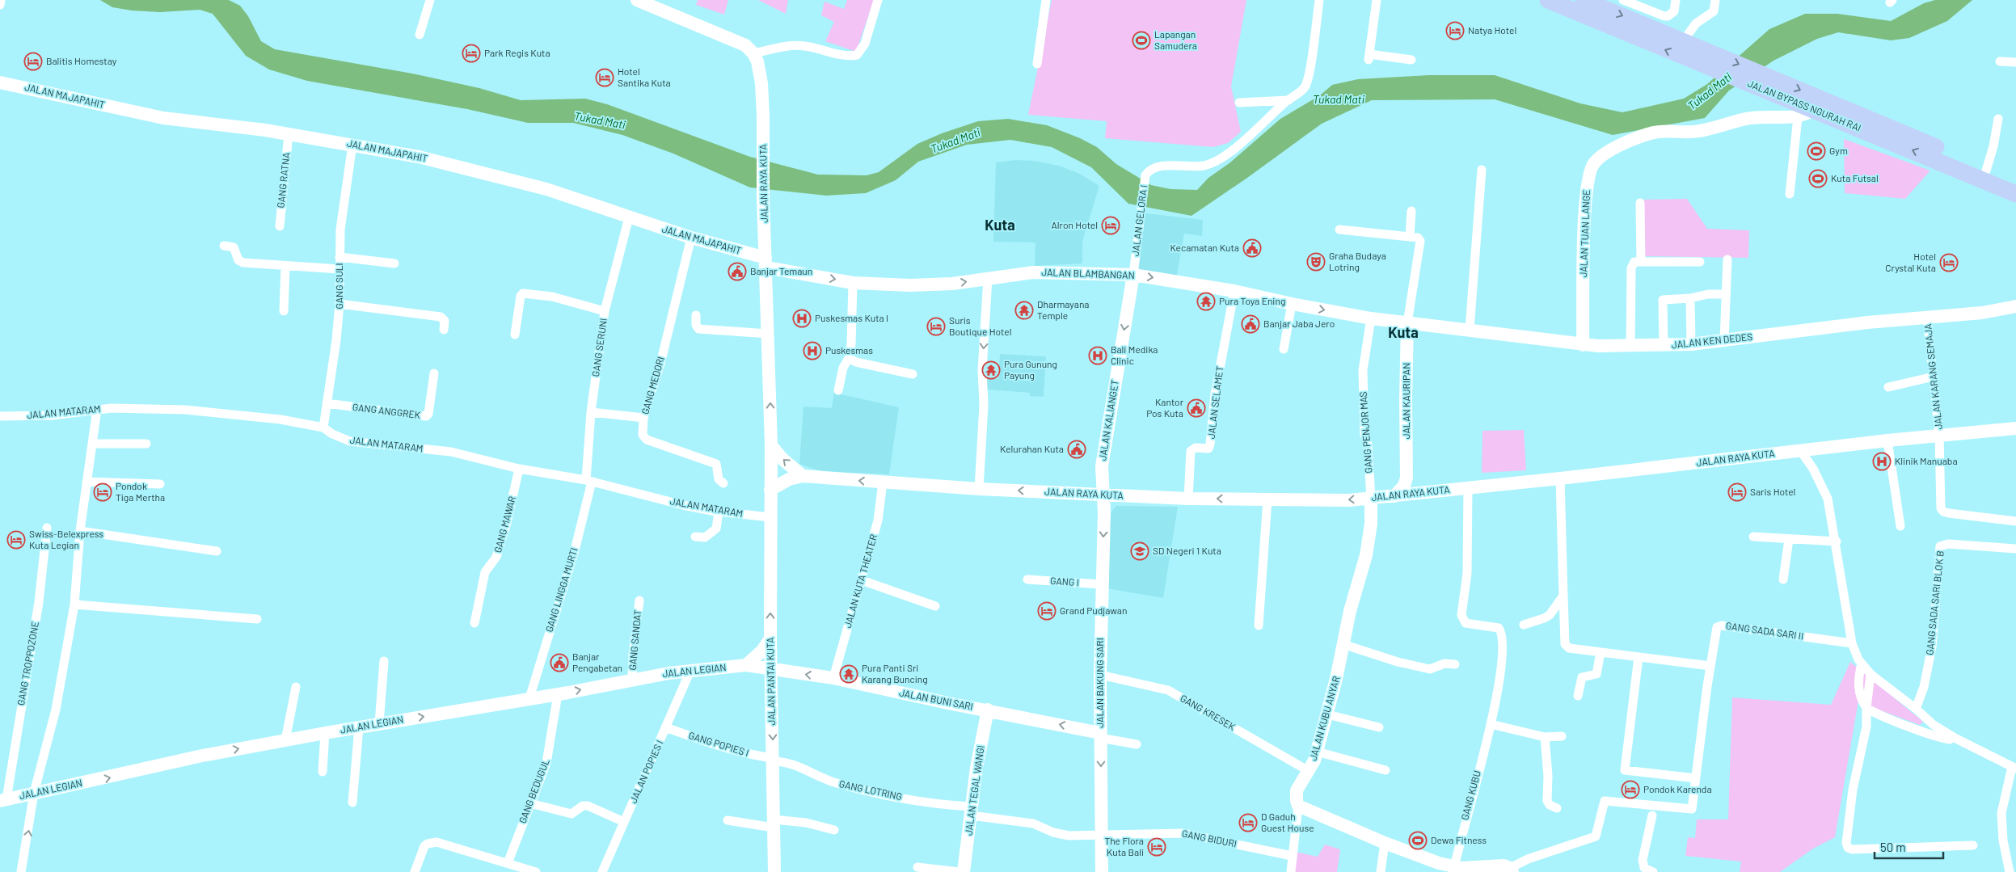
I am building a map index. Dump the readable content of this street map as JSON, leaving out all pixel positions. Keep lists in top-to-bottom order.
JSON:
{
  "streets": {
    "highway": ["JALAN BYPASS NGURAH RAI"],
    "main road": [
      "JALAN MAJAPAHIT",
      "JALAN RAYA KUTA",
      "JALAN TUAN LANGE",
      "JALAN BLAMBANGAN",
      "JALAN KEN DEDES",
      "JALAN KAURIPAN",
      "JALAN KALIANGET",
      "JALAN LEGIAN",
      "JALAN PANTAI KUTA",
      "JALAN BAKUNG SARI",
      "JALAN BUNI SARI",
      "JALAN KUBU ANYAR",
      "JALAN TEGAL WANGI"
    ],
    "street": [
      "GANG RATNA",
      "JALAN GELORA I",
      "GANG SULI",
      "GANG SERUNI",
      "JALAN KARANG SEMAJA",
      "GANG MEDORI",
      "JALAN SELAMET",
      "GANG ANGGREK",
      "JALAN MATARAM",
      "GANG PENJOR MAS",
      "GANG MAWAR",
      "JALAN KUTA THEATER",
      "GANG I",
      "GANG LINGGA MURTI",
      "GANG SADA SARI BLOK B",
      "GANG SADA SARI II",
      "GANG SANDAT",
      "GANG TROPPOZONE",
      "GANG KRESEK",
      "GANG POPIES I",
      "JALAN POPIES I",
      "GANG LOTRING",
      "GANG BEDUGUL",
      "GANG KUBU",
      "GANG BIDURI"
    ]
  },
  "crossings": [
    ["JALAN MAJAPAHIT", "GANG RATNA"],
    ["JALAN MAJAPAHIT", "JALAN RAYA KUTA"],
    ["JALAN MAJAPAHIT", "JALAN BLAMBANGAN"],
    ["JALAN MAJAPAHIT", "GANG SULI"],
    ["JALAN MAJAPAHIT", "GANG SERUNI"],
    ["JALAN MAJAPAHIT", "GANG MEDORI"],
    ["JALAN BYPASS NGURAH RAI", "JALAN TUAN LANGE"],
    ["JALAN RAYA KUTA", "JALAN BLAMBANGAN"],
    ["JALAN RAYA KUTA", "JALAN KARANG SEMAJA"],
    ["JALAN RAYA KUTA", "JALAN SELAMET"],
    ["JALAN RAYA KUTA", "JALAN KALIANGET"],
    ["JALAN RAYA KUTA", "GANG PENJOR MAS"],
    ["JALAN RAYA KUTA", "JALAN KUTA THEATER"],
    ["JALAN RAYA KUTA", "JALAN PANTAI KUTA"],
    ["JALAN RAYA KUTA", "JALAN BAKUNG SARI"],
    ["JALAN RAYA KUTA", "JALAN KUBU ANYAR"],
    ["JALAN RAYA KUTA", "GANG KUBU"],
    ["JALAN GELORA I", "JALAN BLAMBANGAN"],
    ["JALAN GELORA I", "JALAN KALIANGET"],
    ["JALAN TUAN LANGE", "JALAN KEN DEDES"],
    ["JALAN BLAMBANGAN", "JALAN KEN DEDES"],
    ["JALAN BLAMBANGAN", "JALAN KAURIPAN"],
    ["JALAN BLAMBANGAN", "JALAN SELAMET"],
    ["JALAN BLAMBANGAN", "JALAN KALIANGET"],
    ["JALAN BLAMBANGAN", "GANG PENJOR MAS"],
    ["GANG SULI", "GANG ANGGREK"],
    ["GANG SULI", "JALAN MATARAM"],
    ["JALAN KEN DEDES", "JALAN KARANG SEMAJA"],
    ["JALAN KEN DEDES", "JALAN KAURIPAN"],
    ["GANG SERUNI", "JALAN MATARAM"],
    ["GANG SERUNI", "GANG LINGGA MURTI"],
    ["JALAN MATARAM", "GANG MAWAR"],
    ["JALAN MATARAM", "GANG LINGGA MURTI"],
    ["JALAN MATARAM", "JALAN PANTAI KUTA"],
    ["JALAN KALIANGET", "JALAN BAKUNG SARI"],
    ["GANG PENJOR MAS", "JALAN KUBU ANYAR"],
    ["JALAN KUTA THEATER", "JALAN BUNI SARI"],
    ["GANG I", "JALAN BAKUNG SARI"],
    ["GANG LINGGA MURTI", "JALAN LEGIAN"],
    ["GANG SANDAT", "JALAN LEGIAN"],
    ["GANG TROPPOZONE", "JALAN LEGIAN"],
    ["JALAN LEGIAN", "JALAN PANTAI KUTA"],
    ["JALAN LEGIAN", "JALAN BUNI SARI"],
    ["JALAN LEGIAN", "JALAN POPIES I"],
    ["JALAN LEGIAN", "GANG BEDUGUL"],
    ["JALAN PANTAI KUTA", "JALAN BUNI SARI"],
    ["JALAN PANTAI KUTA", "GANG POPIES I"],
    ["JALAN PANTAI KUTA", "GANG LOTRING"],
    ["JALAN BAKUNG SARI", "JALAN BUNI SARI"],
    ["JALAN BAKUNG SARI", "GANG KRESEK"],
    ["JALAN BAKUNG SARI", "GANG BIDURI"],
    ["JALAN BUNI SARI", "JALAN TEGAL WANGI"],
    ["GANG KRESEK", "JALAN KUBU ANYAR"],
    ["GANG POPIES I", "JALAN POPIES I"],
    ["GANG POPIES I", "GANG LOTRING"],
    ["GANG LOTRING", "JALAN TEGAL WANGI"]
  ],
  "one_way": [
    "JALAN BLAMBANGAN",
    "JALAN KALIANGET",
    "JALAN LEGIAN",
    "JALAN BAKUNG SARI",
    "JALAN BUNI SARI"
  ],
  "districts": ["Kuta", "Kuta"],
  "water": ["Tukad Mati"],
  "places": {
    "hotel": [
      "Natya Hotel",
      "Park Regis Kuta",
      "Balitis Homestay",
      "Hotel Santika Kuta",
      "Alron Hotel",
      "Hotel Crystal Kuta",
      "Suris Boutique Hotel",
      "Pondok Tiga Mertha",
      "Saris Hotel",
      "Swiss-Belexpress Kuta Legian",
      "Grand Pudjawan",
      "Pondok Karenda",
      "D Gaduh Guest House",
      "The Flora Kuta Bali"
    ],
    "sports": [
      "Lapangan Samudera",
      "Gym",
      "Kuta Futsal",
      "Dewa Fitness"
    ],
    "public building": [
      "Kecamatan Kuta",
      "Banjar Temaun",
      "Banjar Jaba Jero",
      "Kantor Pos Kuta",
      "Kelurahan Kuta",
      "Banjar Pengabetan"
    ],
    "theatre": ["Graha Budaya Lotring"],
    "temple": [
      "Pura Toya Ening",
      "Dharmayana Temple",
      "Pura Gunung Payung",
      "Pura Panti Sri Karang Buncing"
    ],
    "hospital": [
      "Puskesmas Kuta I",
      "Puskesmas",
      "Bali Medika Clinic",
      "Klinik Manuaba"
    ],
    "school or university": ["SD Negeri 1 Kuta"]
  },
  "scale_bar": "50 m"
}
